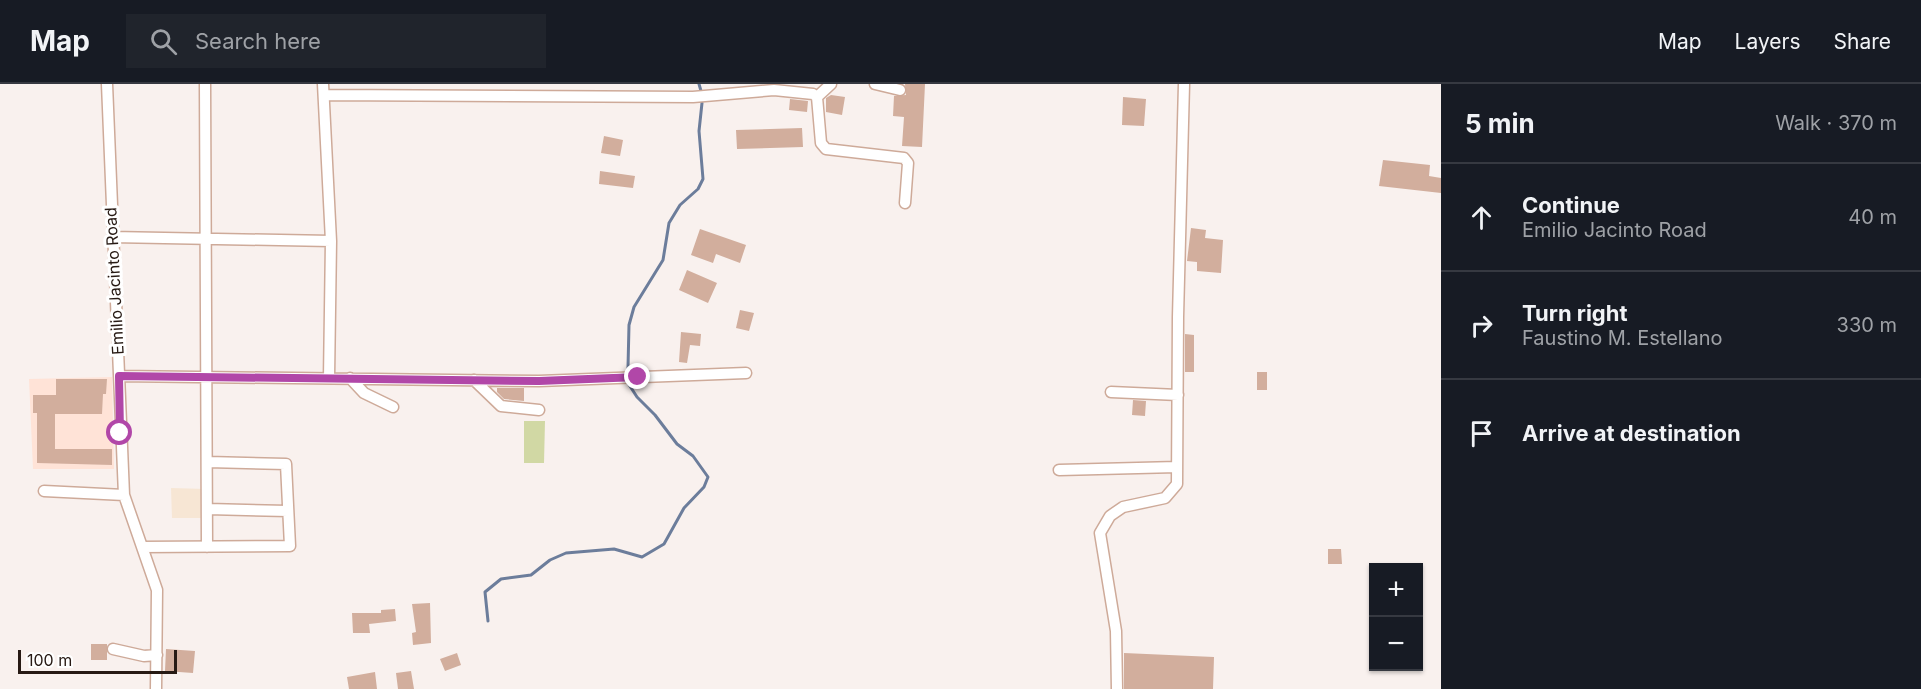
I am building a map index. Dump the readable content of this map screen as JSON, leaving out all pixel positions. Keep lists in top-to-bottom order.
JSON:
{
  "streets": {
    "street": ["Emilio Jacinto Road"]
  },
  "scale_bar": "100 m",
  "page": {
    "header": "Map",
    "search": "Search here",
    "nav": ["Map", "Layers", "Share"],
    "heading": ["5 min", "Walk · 370 m"],
    "list": [
      ["Continue", "Emilio Jacinto Road", "40 m"],
      ["Turn right", "Faustino M. Estellano", "330 m"],
      "Arrive at destination"
    ],
    "map_buttons": ["+", "−"],
    "scale": "100 m"
  }
}
